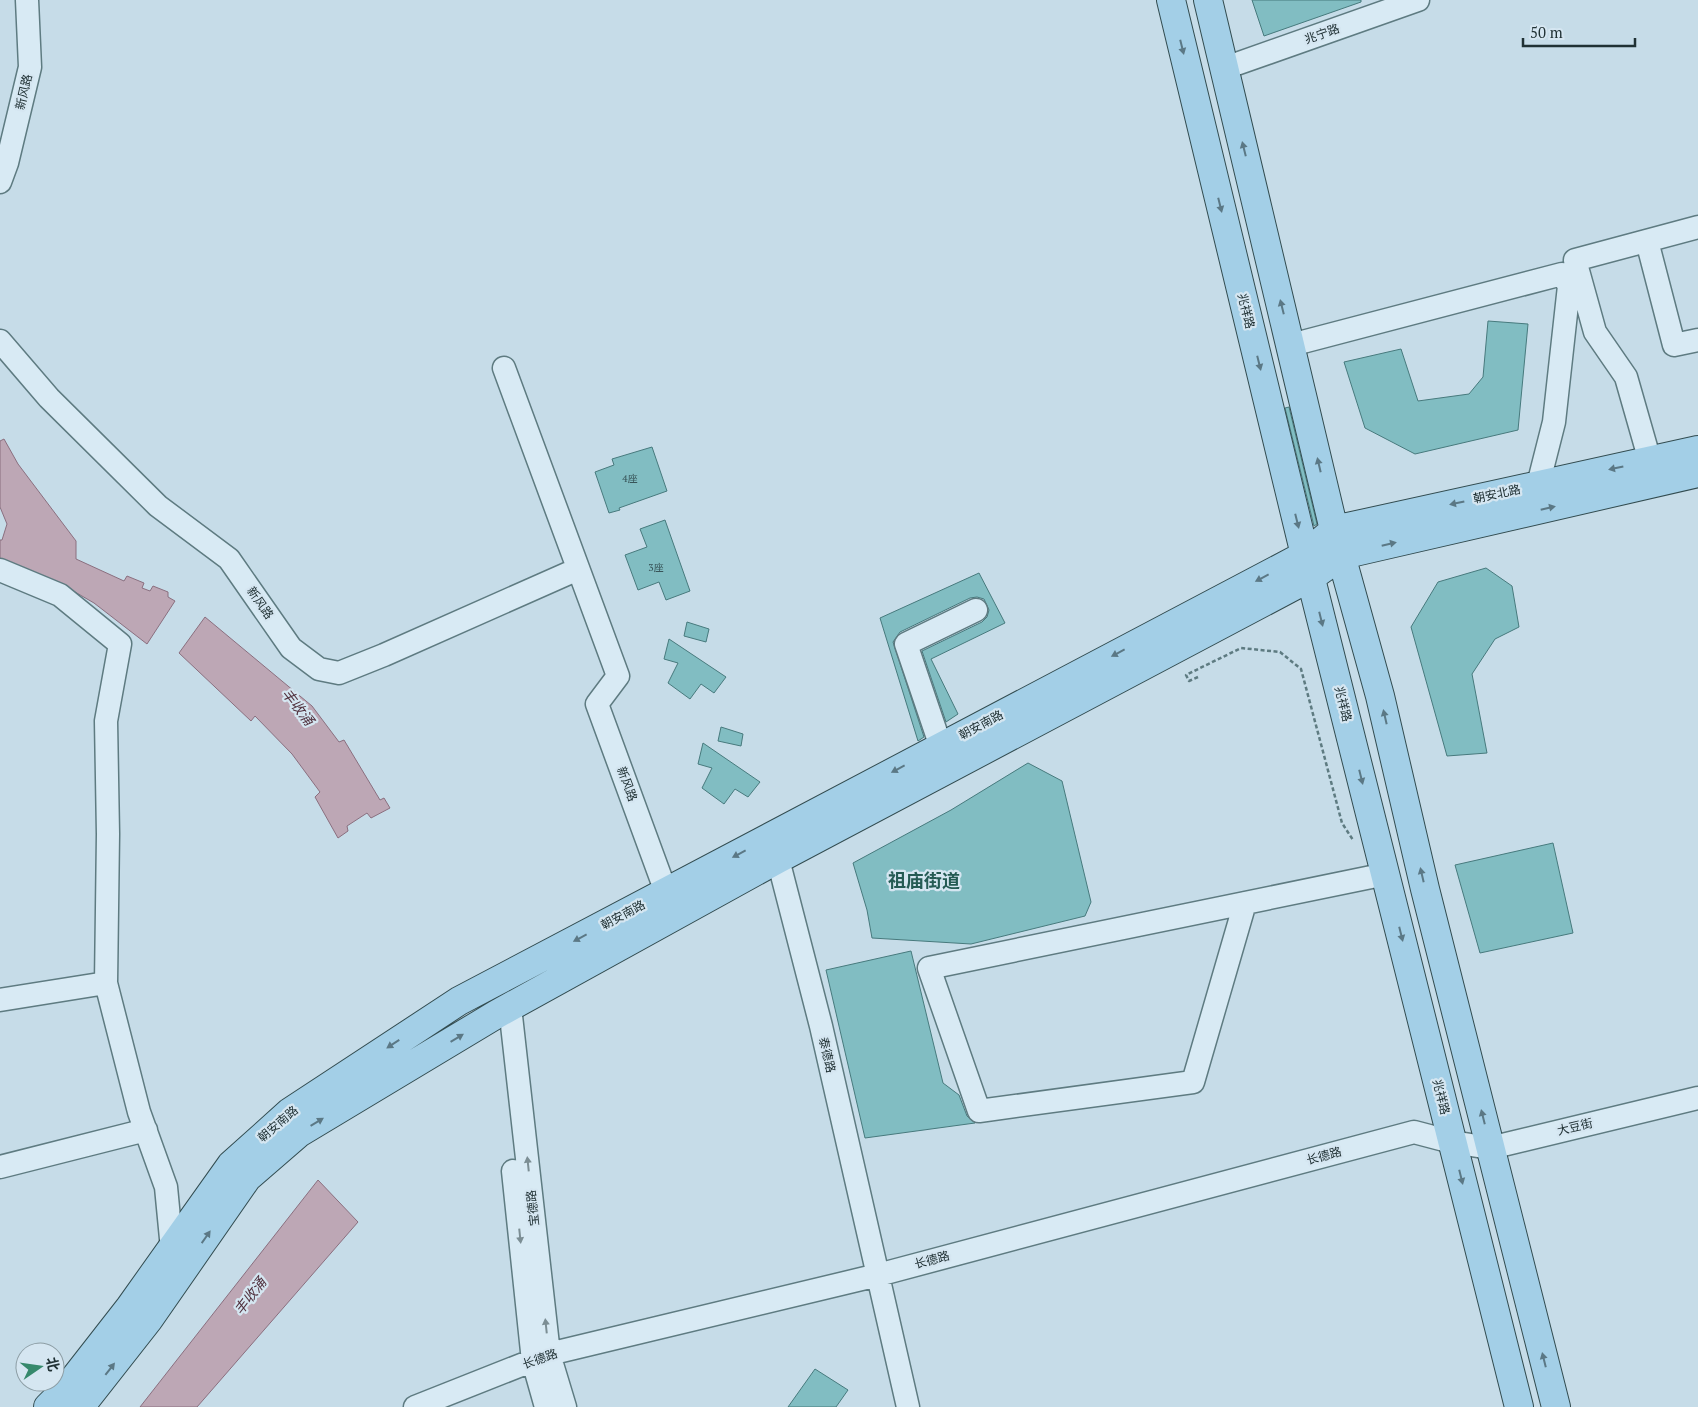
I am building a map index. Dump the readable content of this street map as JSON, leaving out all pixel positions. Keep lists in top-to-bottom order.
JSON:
{
  "streets": {
    "main road": ["兆祥路", "朝安北路", "朝安南路"],
    "street": [
      "兆宁路",
      "新风路",
      "泰德路",
      "大豆街",
      "长德路",
      "宝德路"
    ]
  },
  "crossings": [
    ["新风路", "朝安南路"],
    ["兆祥路", "朝安北路"],
    ["兆祥路", "朝安南路"],
    ["兆祥路", "大豆街"],
    ["兆祥路", "长德路"],
    ["朝安北路", "朝安南路"],
    ["朝安南路", "泰德路"],
    ["朝安南路", "宝德路"],
    ["泰德路", "长德路"],
    ["大豆街", "长德路"],
    ["长德路", "宝德路"]
  ],
  "districts": ["祖庙街道"],
  "water": ["丰收涌"],
  "house_numbers": ["4座", "3座"],
  "scale_bar": "50 m",
  "north": "right"
}
